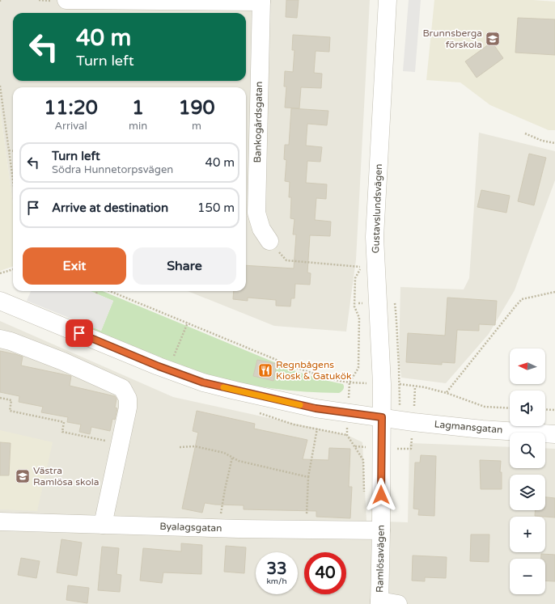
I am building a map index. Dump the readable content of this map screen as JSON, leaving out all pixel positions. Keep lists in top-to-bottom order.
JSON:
{
  "streets": {
    "street": [
      "Bankogårdsgatan",
      "Gustavslundsvägen",
      "Lagmansgatan",
      "Byalagsgatan",
      "Ramlösavägen"
    ]
  },
  "crossings": [
    ["Gustavslundsvägen", "Lagmansgatan"],
    ["Gustavslundsvägen", "Ramlösavägen"],
    ["Lagmansgatan", "Ramlösavägen"],
    ["Byalagsgatan", "Ramlösavägen"]
  ],
  "places": {
    "school or university": ["Brunnsberga förskola", "Västra Ramlösa skola"],
    "restaurant": ["Regnbågens Kiosk & Gatukök"]
  },
  "north": "left",
  "page": {
    "turn": ["40 m", "Turn left"],
    "eta": [
      "11:20",
      "Arrival",
      "1",
      "min",
      "190",
      "m"
    ],
    "list": [
      {
        "name": "Turn left",
        "note": "Södra Hunnetorpsvägen",
        "value": "40 m"
      },
      {
        "name": "Arrive at destination",
        "value": "150 m"
      }
    ],
    "buttons": ["Exit", "Share"],
    "map_buttons": ["+", "−"],
    "speed": "33 km/h",
    "limit": "40"
  }
}
